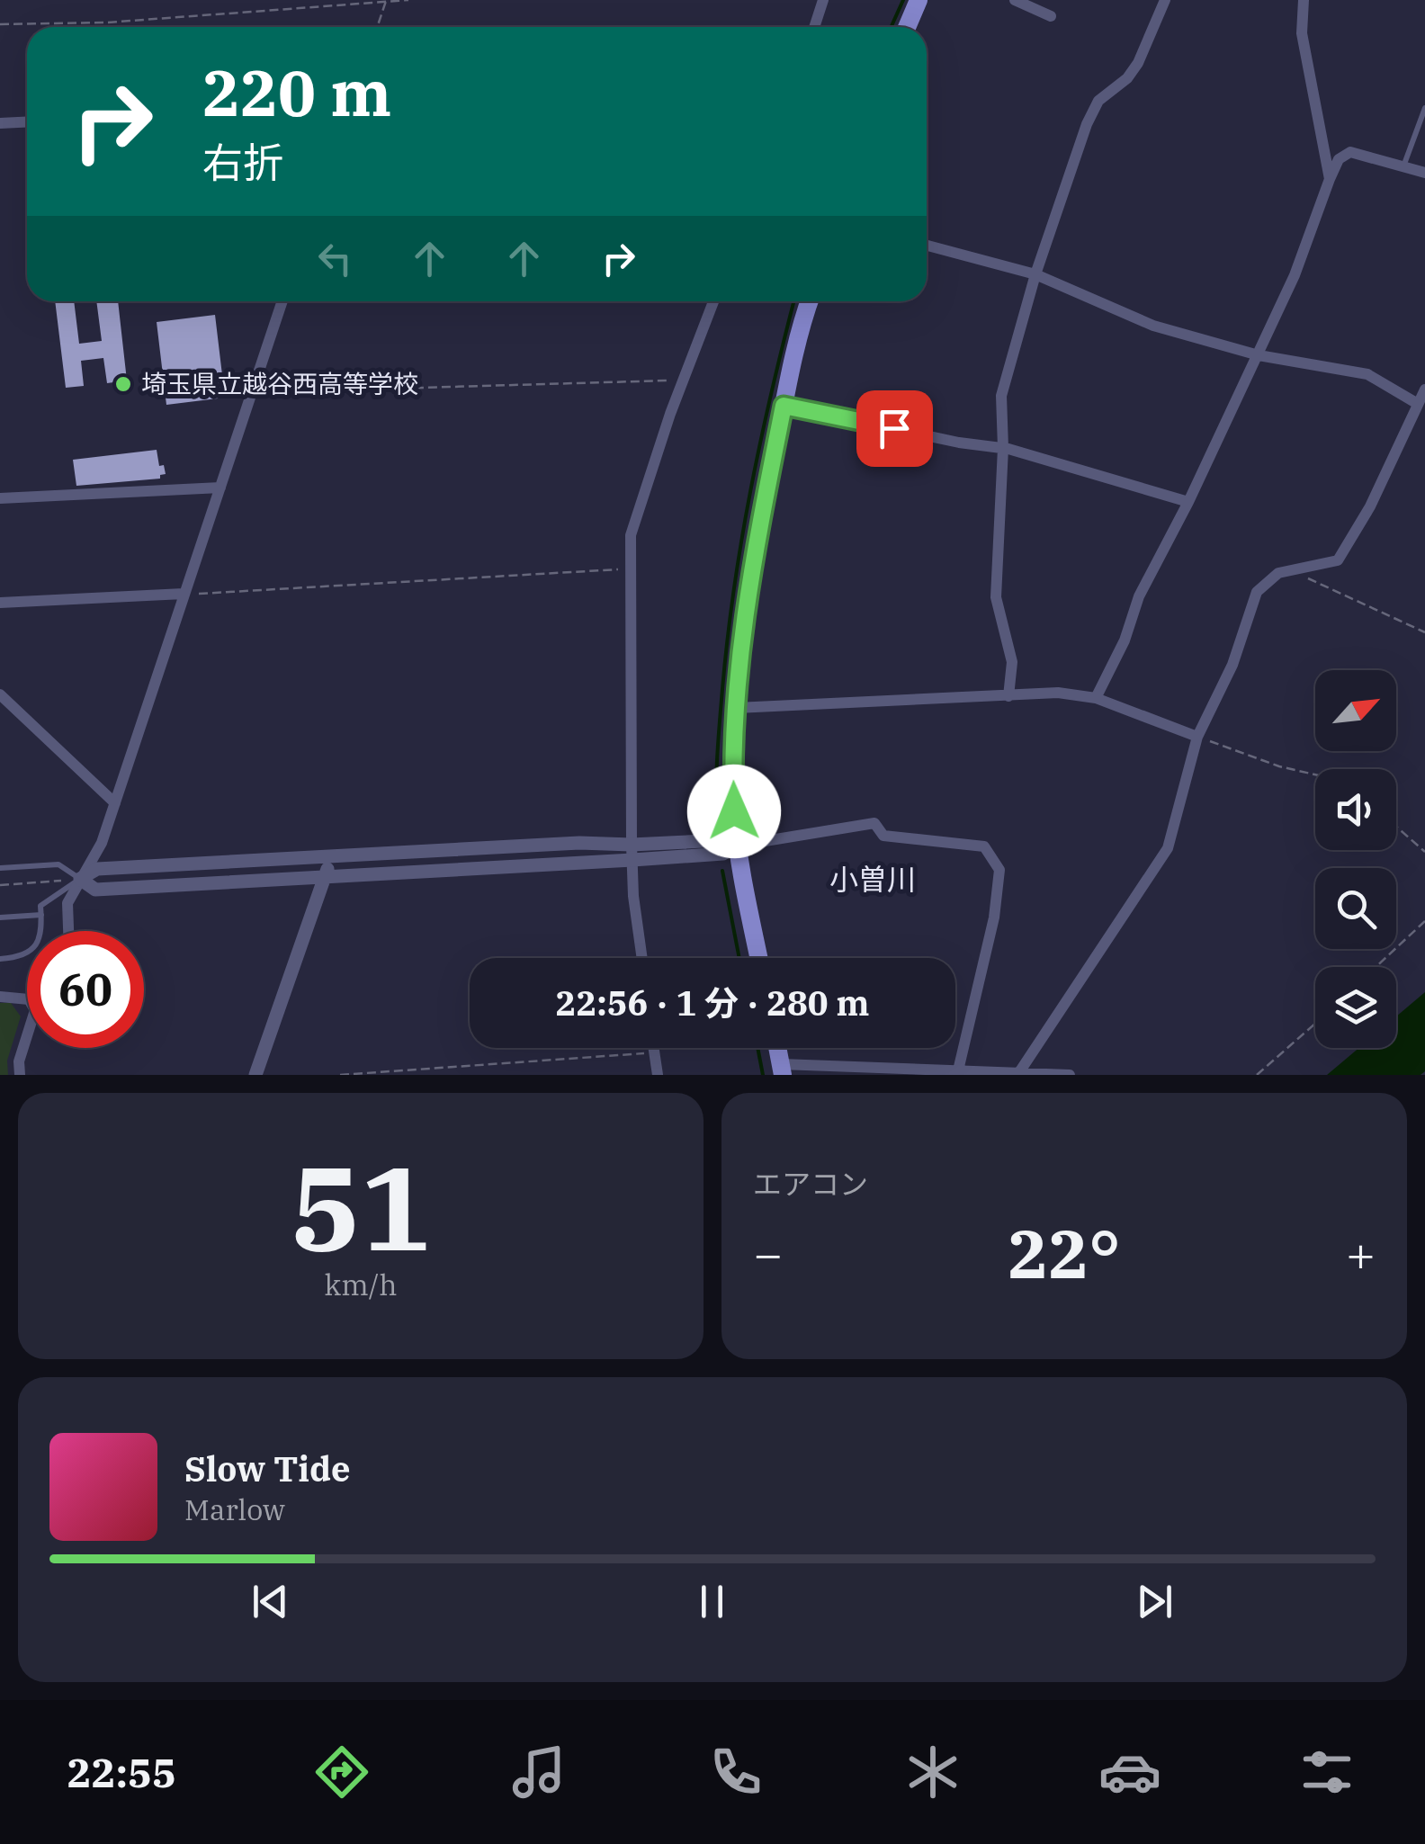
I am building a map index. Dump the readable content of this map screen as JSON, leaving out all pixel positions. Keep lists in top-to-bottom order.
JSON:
{
  "districts": ["小曽川"],
  "places": ["埼玉県立越谷西高等学校"],
  "north": "top right",
  "page": {
    "turn": ["220 m", "右折"],
    "limit": "60",
    "trip": "22:56 · 1 分 · 280 m",
    "tile": [
      ["51", "km/h"],
      "エアコン"
    ],
    "heat": ["−", "22°", "+"],
    "song": ["Slow Tide", "Marlow"],
    "tabs": "22:55"
  }
}
